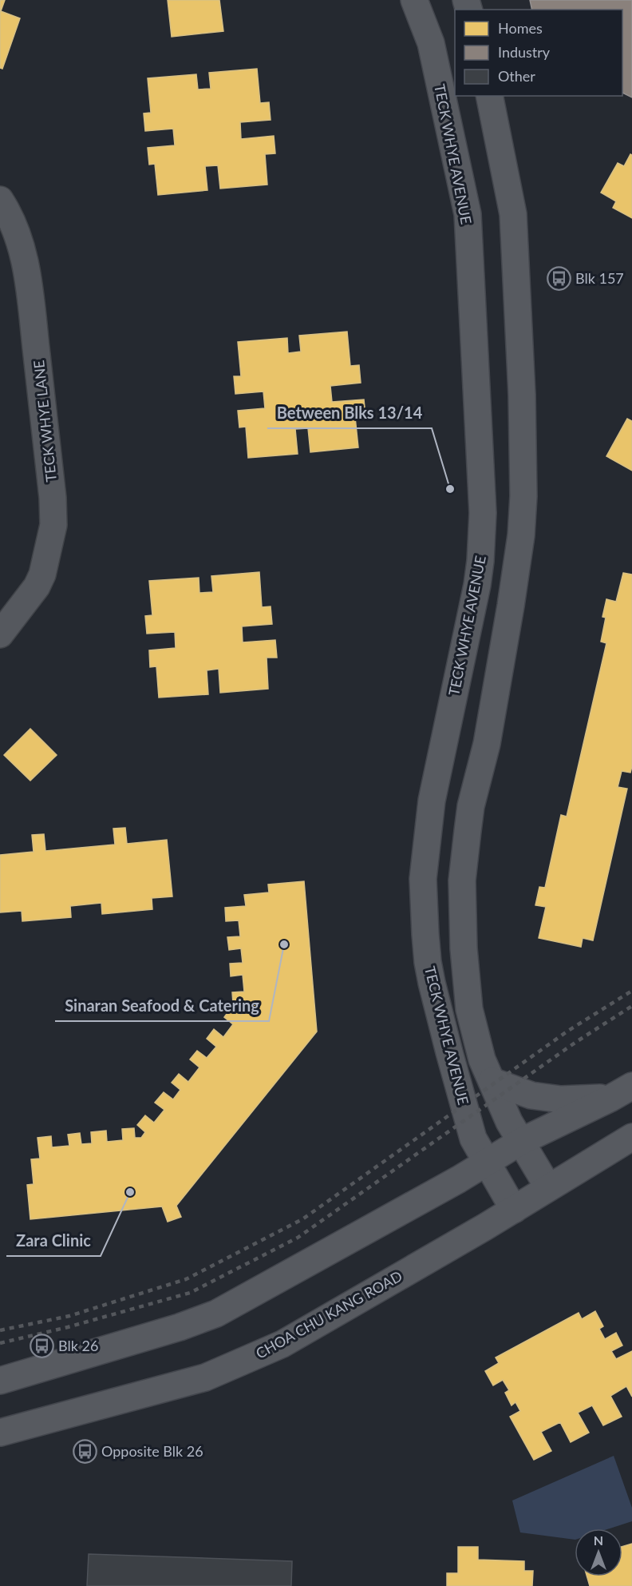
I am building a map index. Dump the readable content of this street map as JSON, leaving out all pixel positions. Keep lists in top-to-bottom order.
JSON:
{
  "streets": {
    "main road": ["TECK WHYE AVENUE", "CHOA CHU KANG ROAD"],
    "street": ["TECK WHYE LANE"]
  },
  "crossings": [
    ["TECK WHYE AVENUE", "CHOA CHU KANG ROAD"]
  ],
  "places": {
    "bus stop": ["Blk 157", "Blk 26", "Opposite Blk 26"],
    "other": ["Between Blks 13/14", "Sinaran Seafood & Catering", "Zara Clinic"]
  },
  "legend": ["Homes", "Industry", "Other"],
  "north": "top"
}
